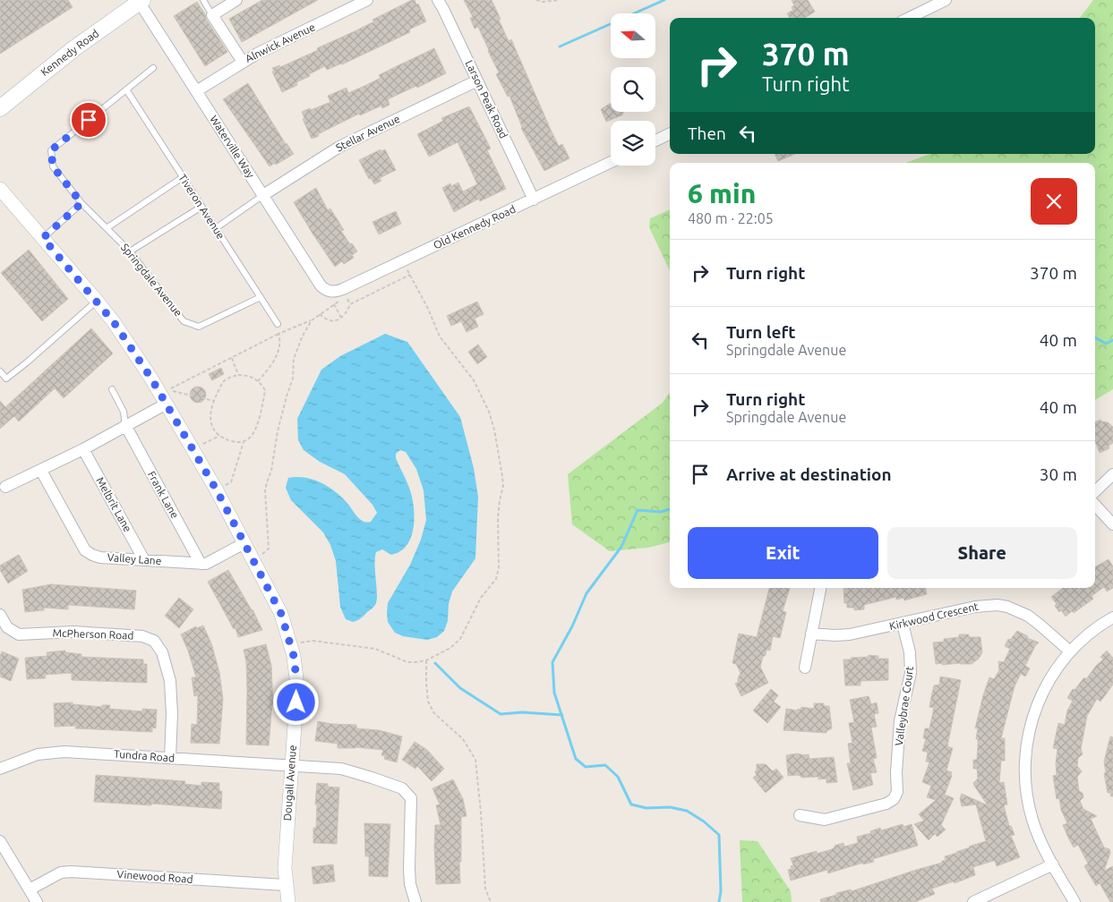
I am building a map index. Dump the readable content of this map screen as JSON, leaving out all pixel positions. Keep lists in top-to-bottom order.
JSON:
{
  "streets": {
    "main road": ["Kennedy Road"],
    "street": [
      "Alnwick Avenue",
      "Larson Peak Road",
      "Stellar Avenue",
      "Waterville Way",
      "Old Kennedy Road",
      "Frank Lane",
      "Melbrit Lane",
      "Valley Lane",
      "Kirkwood Crescent",
      "McPherson Road",
      "Valleybrae Court",
      "Tundra Road",
      "Dougall Avenue",
      "Vinewood Road"
    ],
    "lane": ["Tiveron Avenue", "Springdale Avenue"]
  },
  "crossings": [
    ["Alnwick Avenue", "Waterville Way"],
    ["Kennedy Road", "Waterville Way"],
    ["Larson Peak Road", "Stellar Avenue"],
    ["Larson Peak Road", "Old Kennedy Road"],
    ["Stellar Avenue", "Waterville Way"],
    ["Waterville Way", "Old Kennedy Road"],
    ["Tiveron Avenue", "Springdale Avenue"],
    ["Frank Lane", "Valley Lane"],
    ["Melbrit Lane", "Valley Lane"],
    ["Valley Lane", "Dougall Avenue"],
    ["Kirkwood Crescent", "Valleybrae Court"],
    ["McPherson Road", "Tundra Road"],
    ["Tundra Road", "Dougall Avenue"],
    ["Dougall Avenue", "Vinewood Road"]
  ],
  "north": "left",
  "page": {
    "turn": ["370 m", "Turn right"],
    "then": "Then",
    "heading": ["6 min", "480 m · 22:05"],
    "list": [
      {
        "name": "Turn right",
        "value": "370 m"
      },
      {
        "name": "Turn left",
        "note": "Springdale Avenue",
        "value": "40 m"
      },
      {
        "name": "Turn right",
        "note": "Springdale Avenue",
        "value": "40 m"
      },
      {
        "name": "Arrive at destination",
        "value": "30 m"
      }
    ],
    "buttons": ["Exit", "Share"]
  }
}
